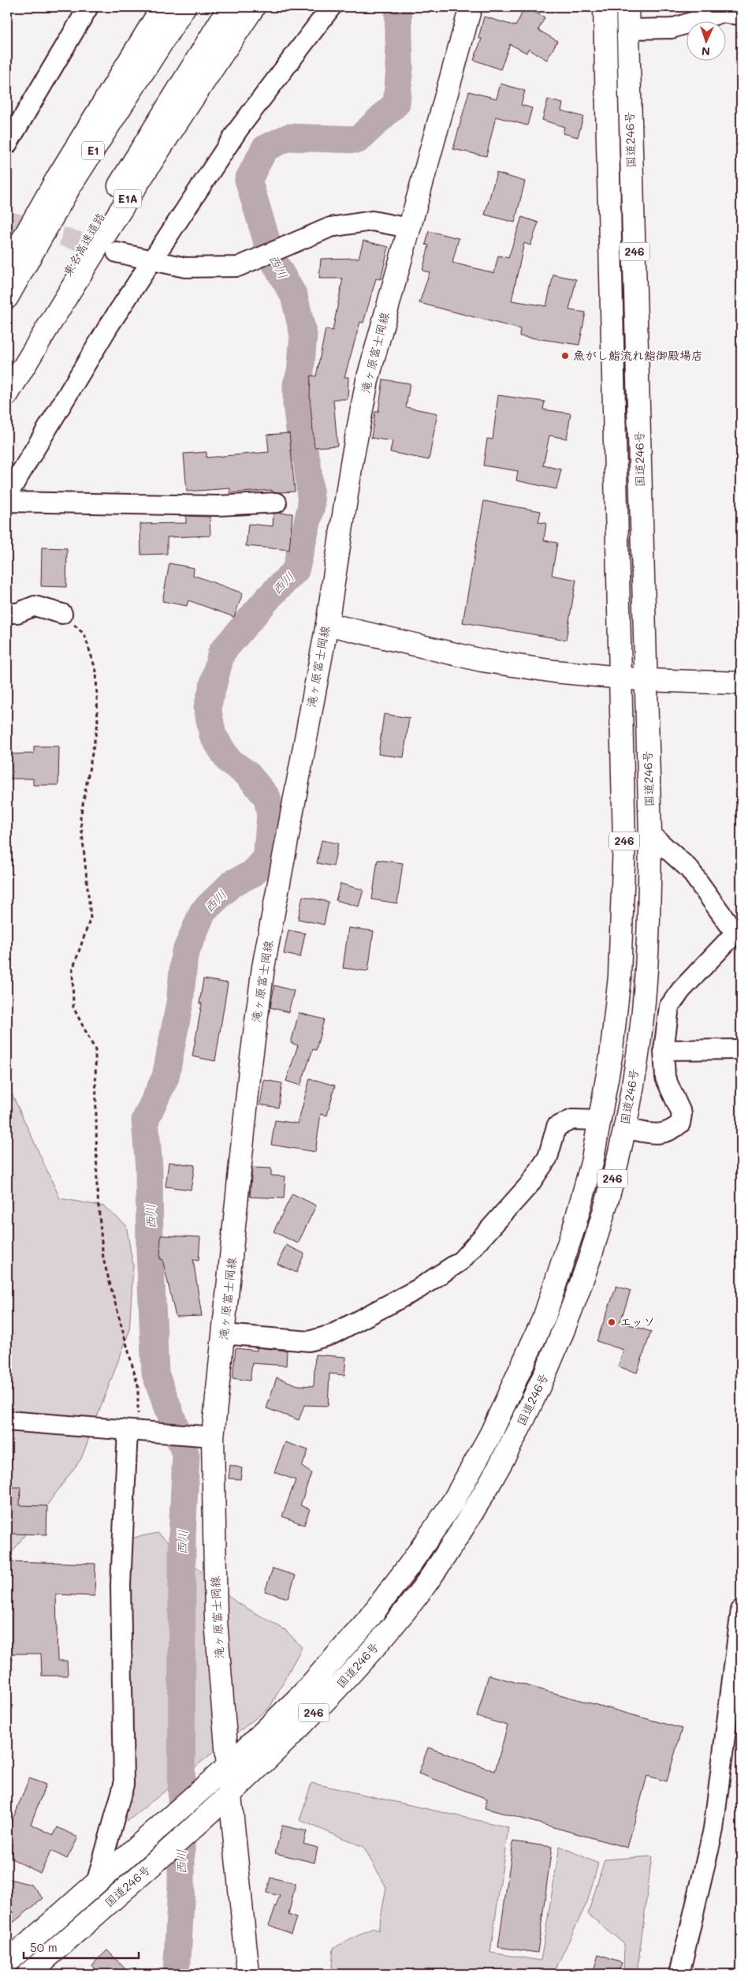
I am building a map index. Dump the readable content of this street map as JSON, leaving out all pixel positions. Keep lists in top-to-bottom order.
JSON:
{
  "streets": {
    "main road": [
      "国道246号",
      "E1",
      "E1A",
      "東名高速道路",
      "246",
      "滝ヶ原富士岡線"
    ]
  },
  "crossings": [
    ["国道246号", "滝ヶ原富士岡線"]
  ],
  "water": ["西川"],
  "places": ["魚がし鮨流れ鮨御殿場店", "エッソ"],
  "scale_bar": "50 m",
  "north": "bottom"
}
